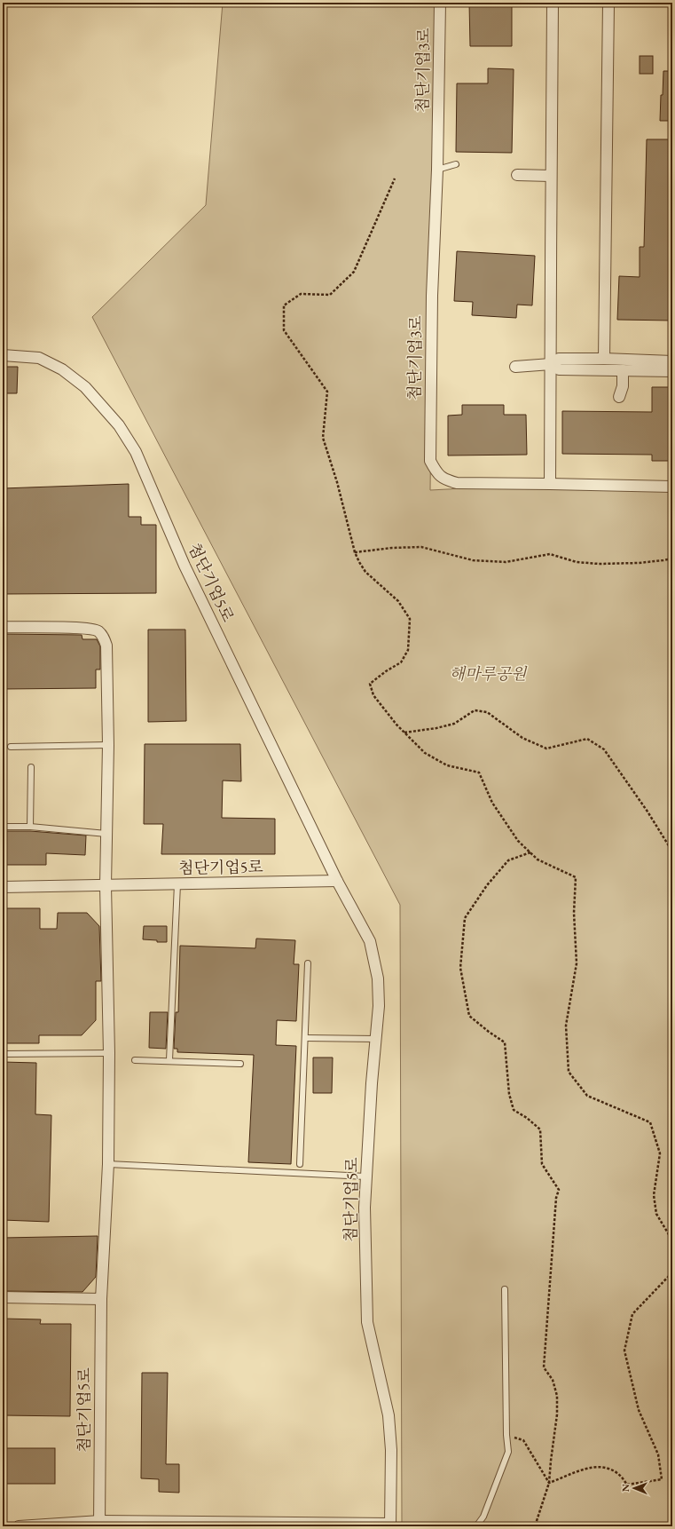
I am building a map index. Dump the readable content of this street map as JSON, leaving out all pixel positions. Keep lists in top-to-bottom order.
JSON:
{
  "streets": {
    "street": ["첨단기업3로", "첨단기업5로"]
  },
  "parks": ["해마루공원"],
  "north": "left"
}
